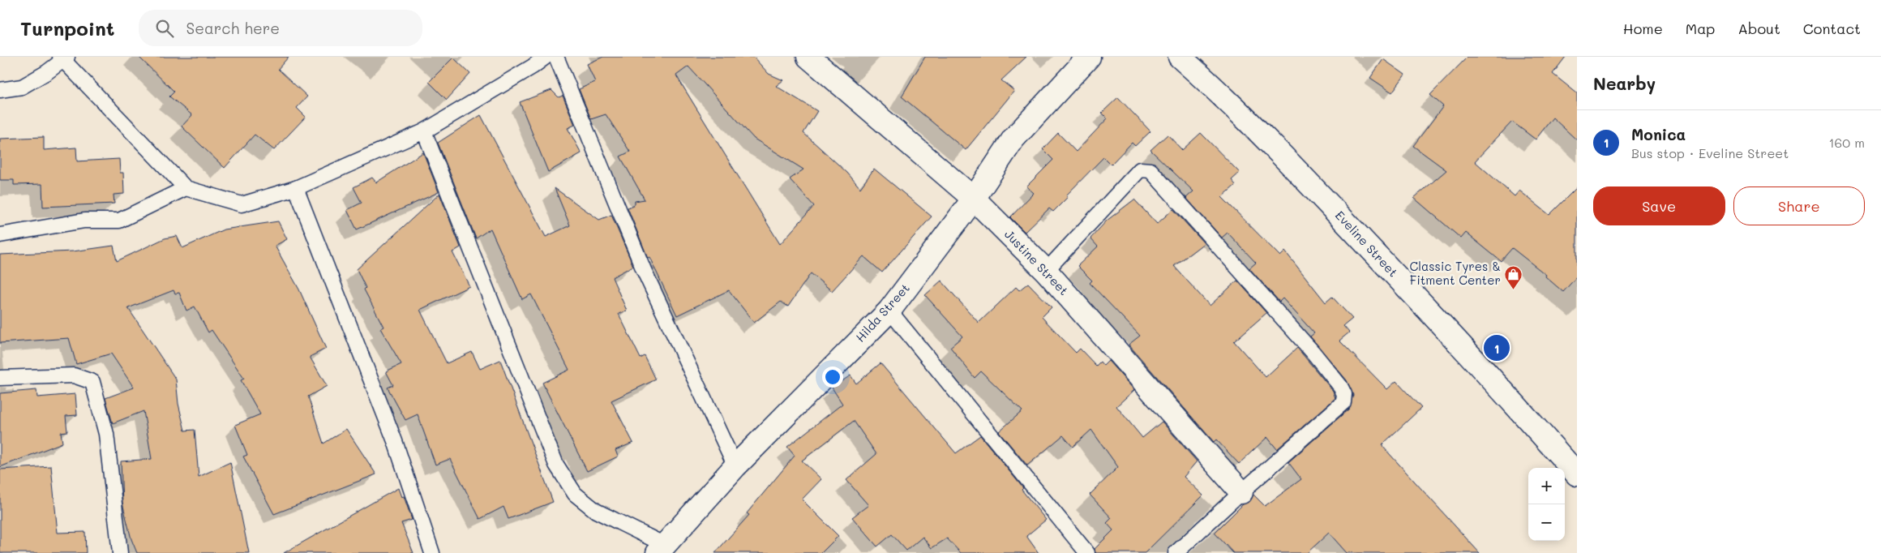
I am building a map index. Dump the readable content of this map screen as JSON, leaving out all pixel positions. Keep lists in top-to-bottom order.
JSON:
{
  "streets": {
    "street": ["Eveline Street", "Justine Street", "Hilda Street"]
  },
  "crossings": [
    ["Justine Street", "Hilda Street"]
  ],
  "places": {
    "shop": ["Classic Tyres & Fitment Center"]
  },
  "page": {
    "header": "Turnpoint",
    "search": "Search here",
    "nav": [
      "Home",
      "Map",
      "About",
      "Contact"
    ],
    "heading": "Nearby",
    "list": [
      {
        "mark": "1",
        "name": "Monica",
        "note": "Bus stop · Eveline Street",
        "value": "160 m"
      }
    ],
    "buttons": ["Save", "Share"],
    "pins": "1",
    "map_buttons": ["+", "−"]
  }
}
